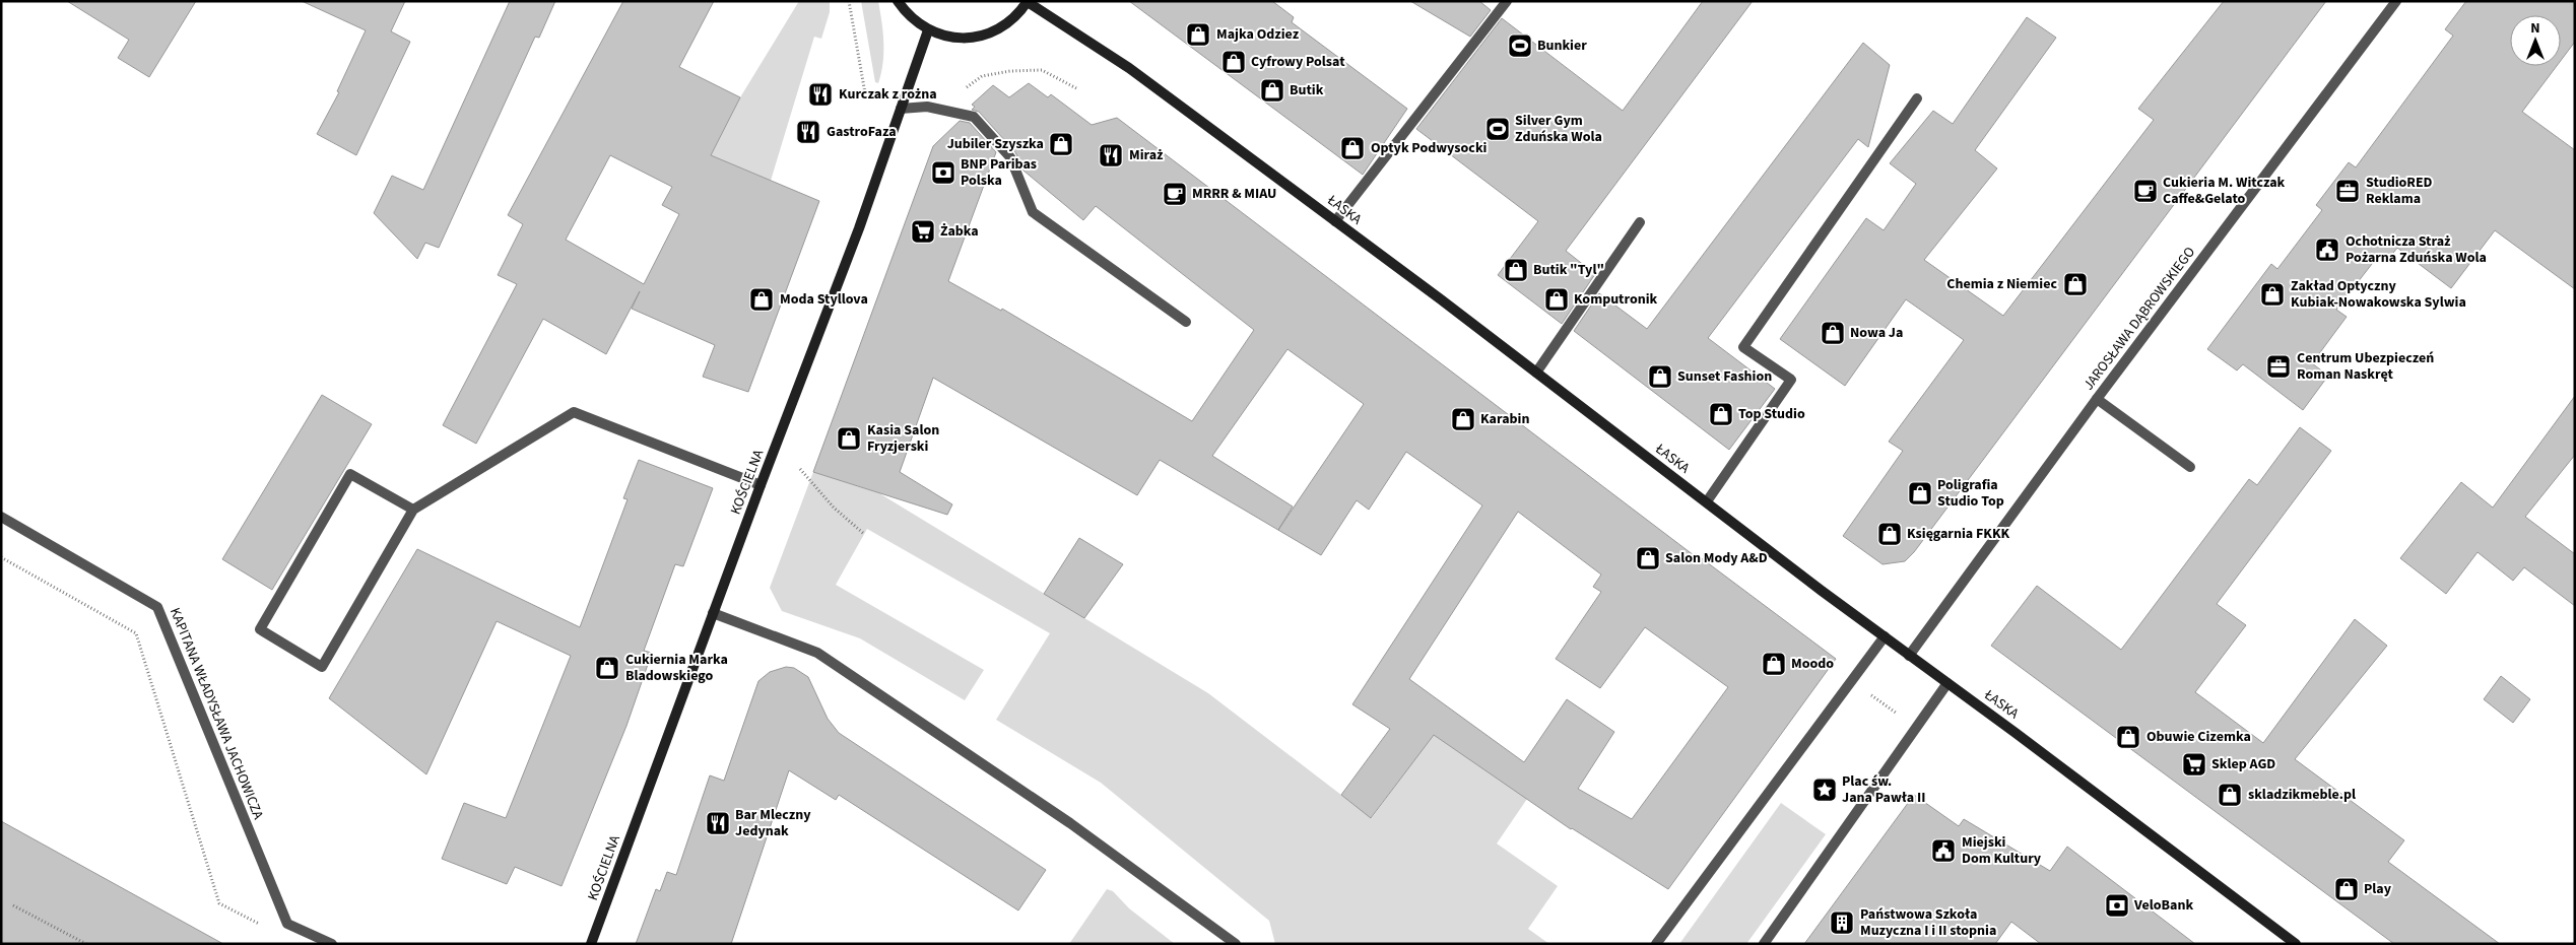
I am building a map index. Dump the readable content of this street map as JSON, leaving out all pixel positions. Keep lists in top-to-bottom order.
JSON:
{
  "streets": {
    "street": [
      "ŁASKA",
      "JAROSŁAWA DĄBROWSKIEGO",
      "KOŚCIELNA",
      "KAPITANA WŁADYSŁAWA JACHOWICZA"
    ]
  },
  "crossings": [
    ["ŁASKA", "JAROSŁAWA DĄBROWSKIEGO"]
  ],
  "places": {
    "shop": [
      "Majka Odziez",
      "Cyfrowy Polsat",
      "Butik",
      "Jubiler Szyszka",
      "Optyk Podwysocki",
      "Butik \"Tyl\"",
      "Chemia z Niemiec",
      "Zakład Optyczny Kubiak-Nowakowska Sylwia",
      "Moda Styllova",
      "Komputronik",
      "Nowa Ja",
      "Sunset Fashion",
      "Top Studio",
      "Karabin",
      "Kasia Salon Fryzjerski",
      "Poligrafia Studio Top",
      "Księgarnia FKKK",
      "Salon Mody A&D",
      "Moodo",
      "Cukiernia Marka Bladowskiego",
      "Obuwie Cizemka",
      "skladzikmeble.pl",
      "Play"
    ],
    "sports": ["Bunkier", "Silver Gym Zduńska Wola"],
    "restaurant": [
      "Kurczak z rożna",
      "GastroFaza",
      "Miraż",
      "Bar Mleczny Jedynak"
    ],
    "bank": ["BNP Paribas Polska", "VeloBank"],
    "cafe": ["Cukieria M. Witczak Caffe&Gelato", "MRRR & MIAU"],
    "office": ["StudioRED Reklama", "Centrum Ubezpieczeń Roman Naskręt"],
    "supermarket": ["Żabka", "Sklep AGD"],
    "public building": ["Ochotnicza Straż Pożarna Zduńska Wola", "Miejski Dom Kultury"],
    "place": ["Plac św. Jana Pawła II"],
    "building": ["Państwowa Szkoła Muzyczna I i II stopnia"]
  },
  "north": "top"
}
